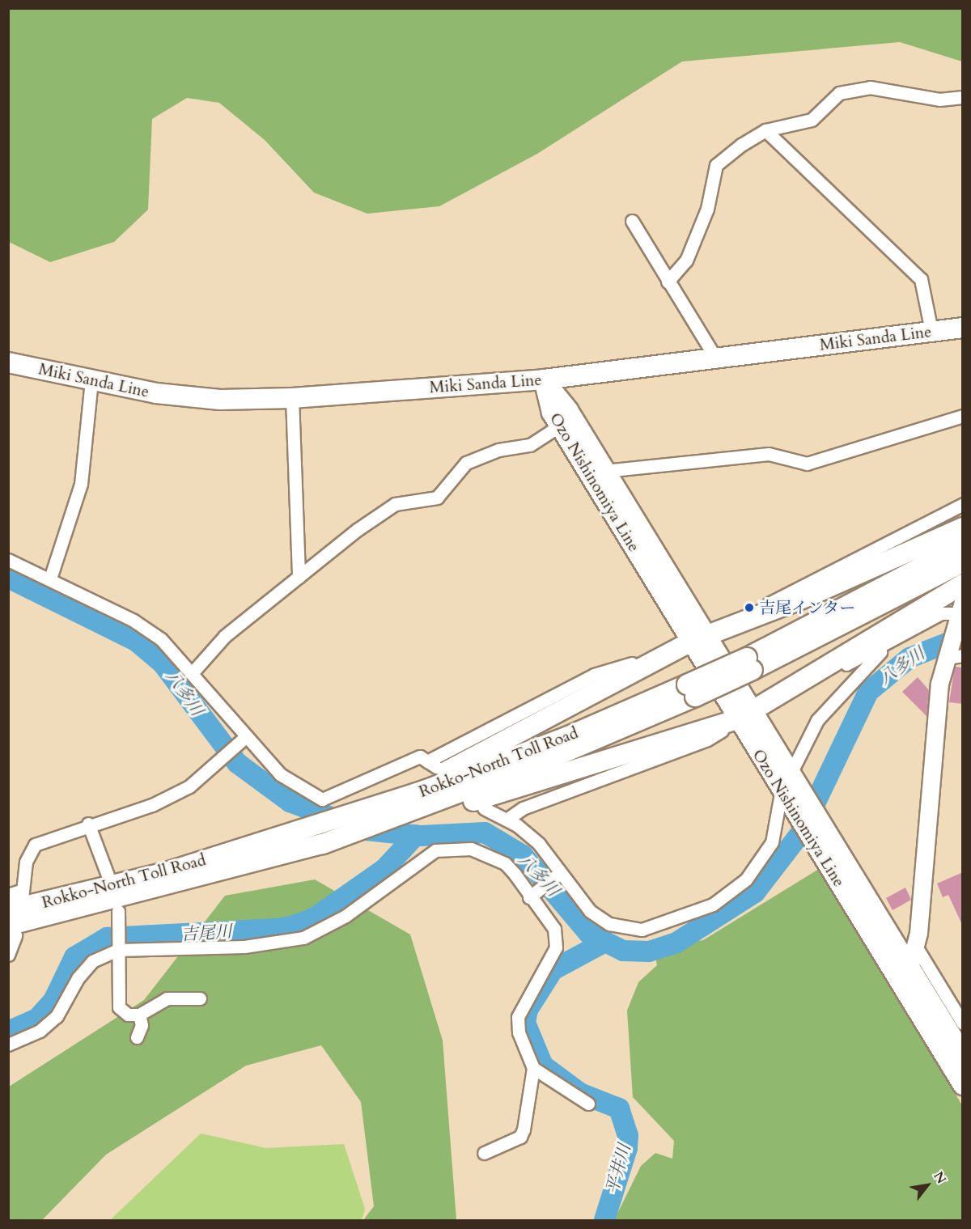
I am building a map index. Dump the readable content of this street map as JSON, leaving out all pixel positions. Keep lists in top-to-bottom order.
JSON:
{
  "streets": {
    "main road": ["Miki Sanda Line", "Ozo Nishinomiya Line", "Rokko-North Toll Road"]
  },
  "crossings": [
    ["Miki Sanda Line", "Ozo Nishinomiya Line"]
  ],
  "water": ["八多川", "吉尾川", "平井川"],
  "places": ["吉尾インター"],
  "north": "top right"
}
